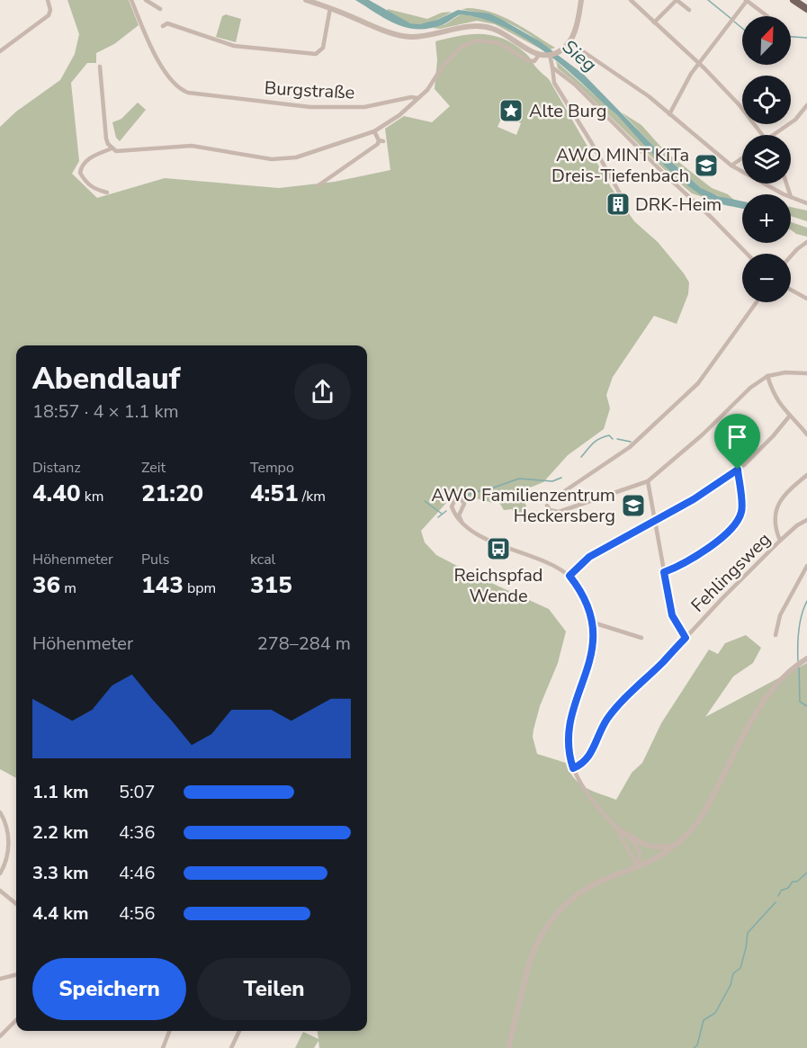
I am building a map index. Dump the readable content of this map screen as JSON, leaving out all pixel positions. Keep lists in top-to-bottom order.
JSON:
{
  "streets": {
    "street": ["Burgstraße", "Fehlingsweg"]
  },
  "water": ["Sieg"],
  "places": {
    "place": ["Alte Burg"],
    "school or university": ["AWO MINT KiTa Dreis-Tiefenbach", "AWO Familienzentrum Heckersberg"],
    "building": ["DRK-Heim"],
    "bus stop": ["Reichspfad Wende"]
  },
  "north": "top right",
  "page": {
    "map_buttons": ["+", "−"],
    "heading": ["Abendlauf", "18:57 · 4 × 1.1 km"],
    "stats": [
      ["Distanz", "4.40 km"],
      ["Zeit", "21:20"],
      ["Tempo", "4:51 /km"],
      ["Höhenmeter", "36 m"],
      ["Puls", "143 bpm"],
      ["kcal", "315"]
    ],
    "chart": ["Höhenmeter", "278–284 m"],
    "list": [
      {
        "name": "1.1 km",
        "note": "5:07"
      },
      {
        "name": "2.2 km",
        "note": "4:36"
      },
      {
        "name": "3.3 km",
        "note": "4:46"
      },
      {
        "name": "4.4 km",
        "note": "4:56"
      }
    ],
    "buttons": ["Speichern", "Teilen"]
  }
}
